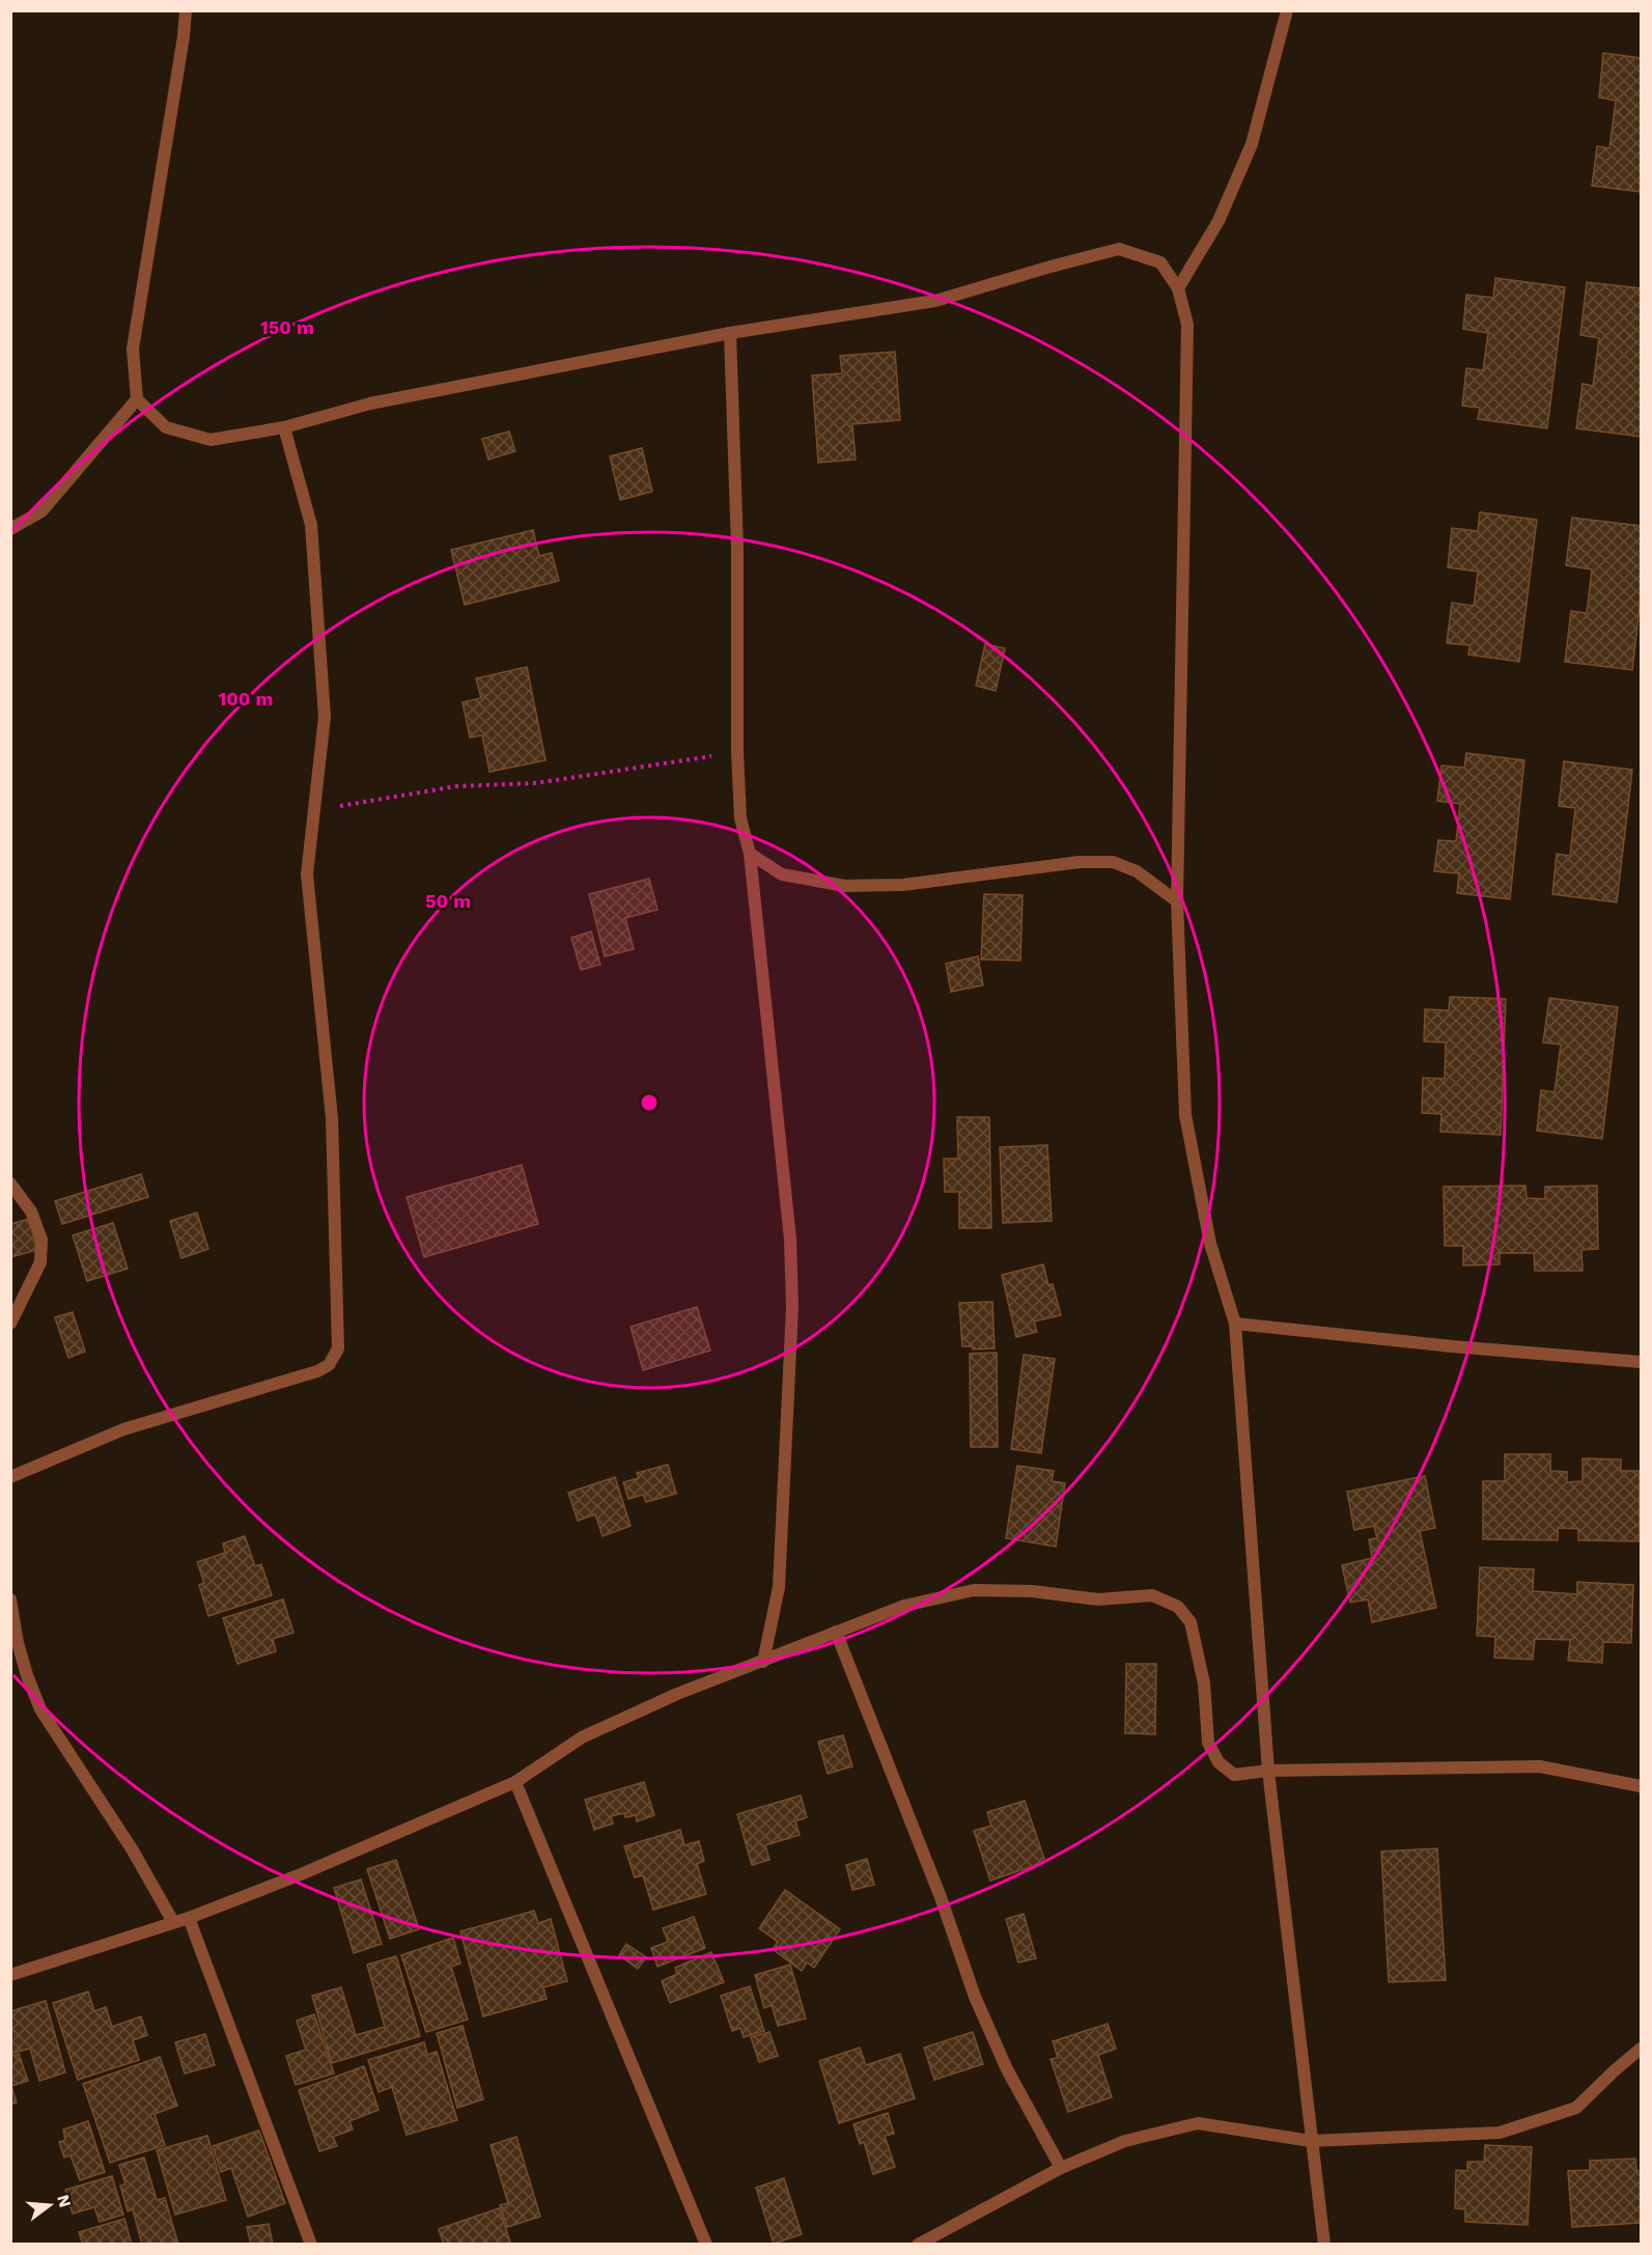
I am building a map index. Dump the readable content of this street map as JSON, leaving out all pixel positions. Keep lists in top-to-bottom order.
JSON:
{
  "north": "right",
  "rings": ["150 m", "100 m", "50 m"]
}
